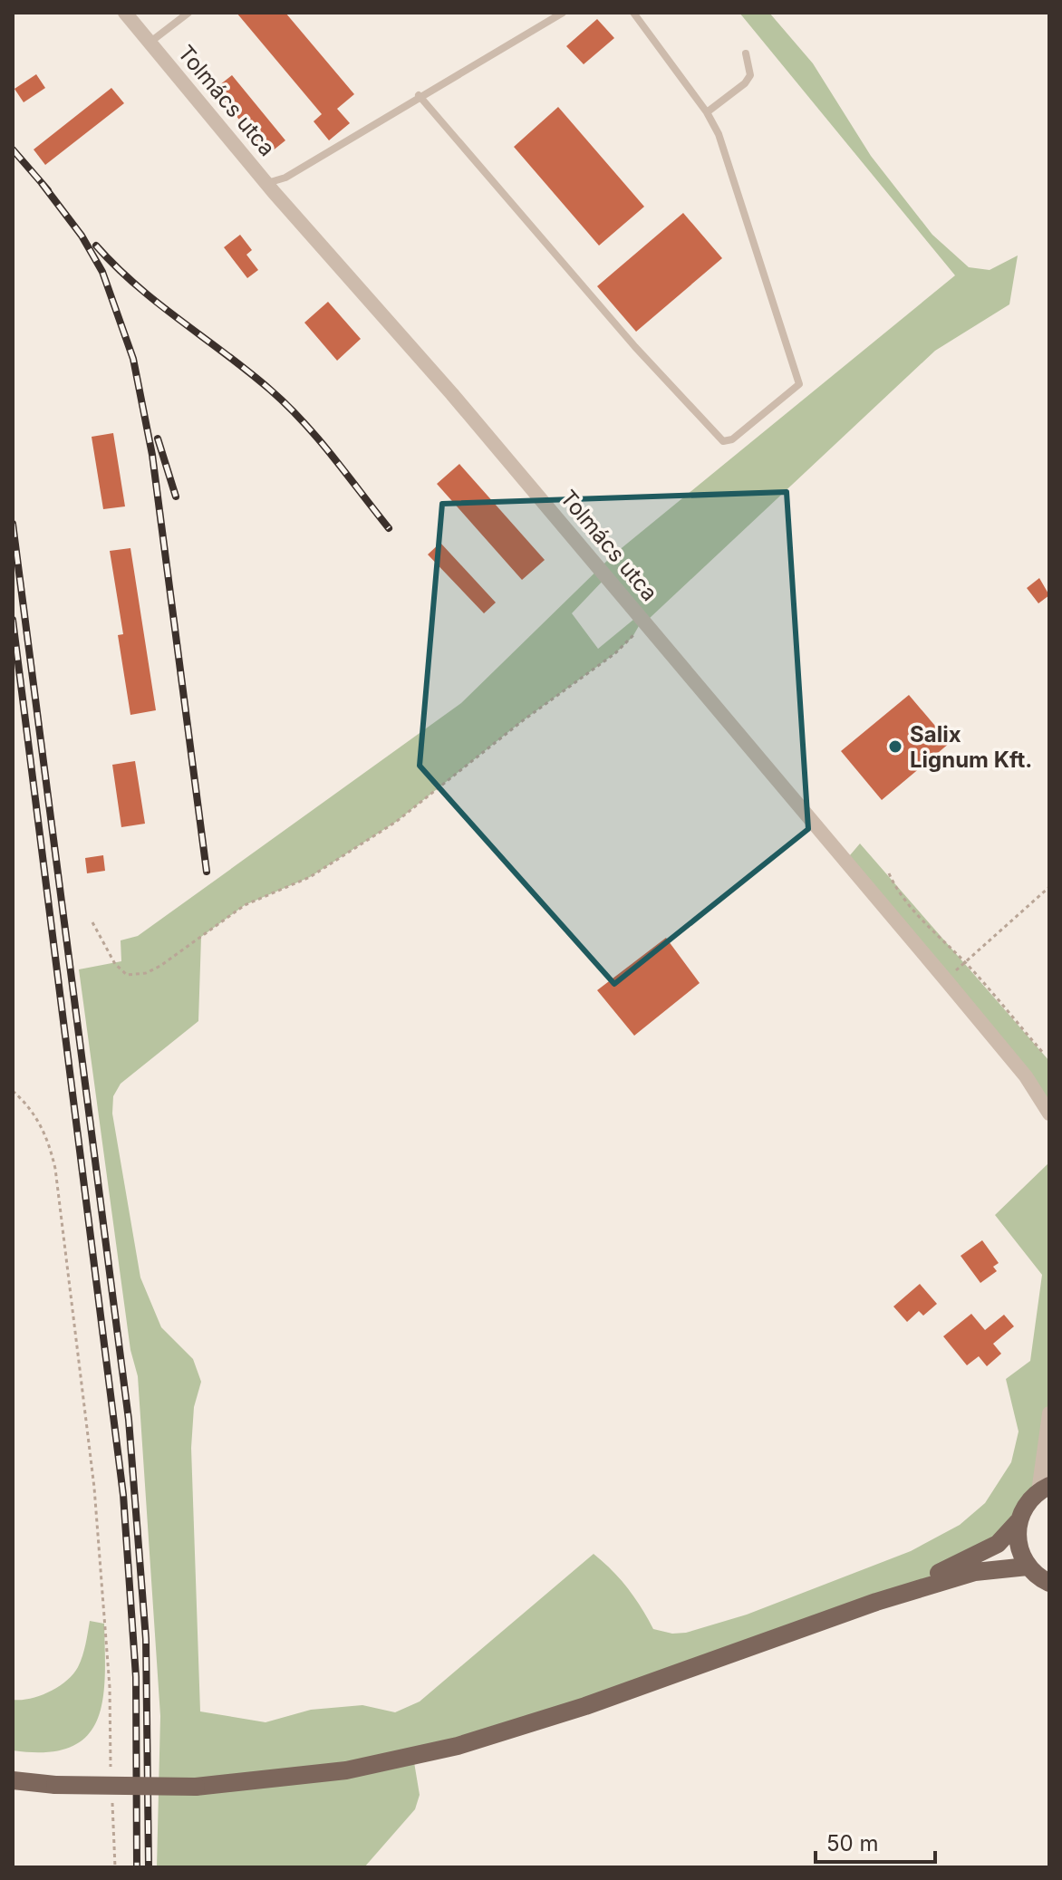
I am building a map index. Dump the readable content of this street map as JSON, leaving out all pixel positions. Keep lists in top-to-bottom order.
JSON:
{
  "streets": {
    "street": ["Tolmács utca"]
  },
  "places": ["Salix Lignum Kft."],
  "scale_bar": "50 m"
}
